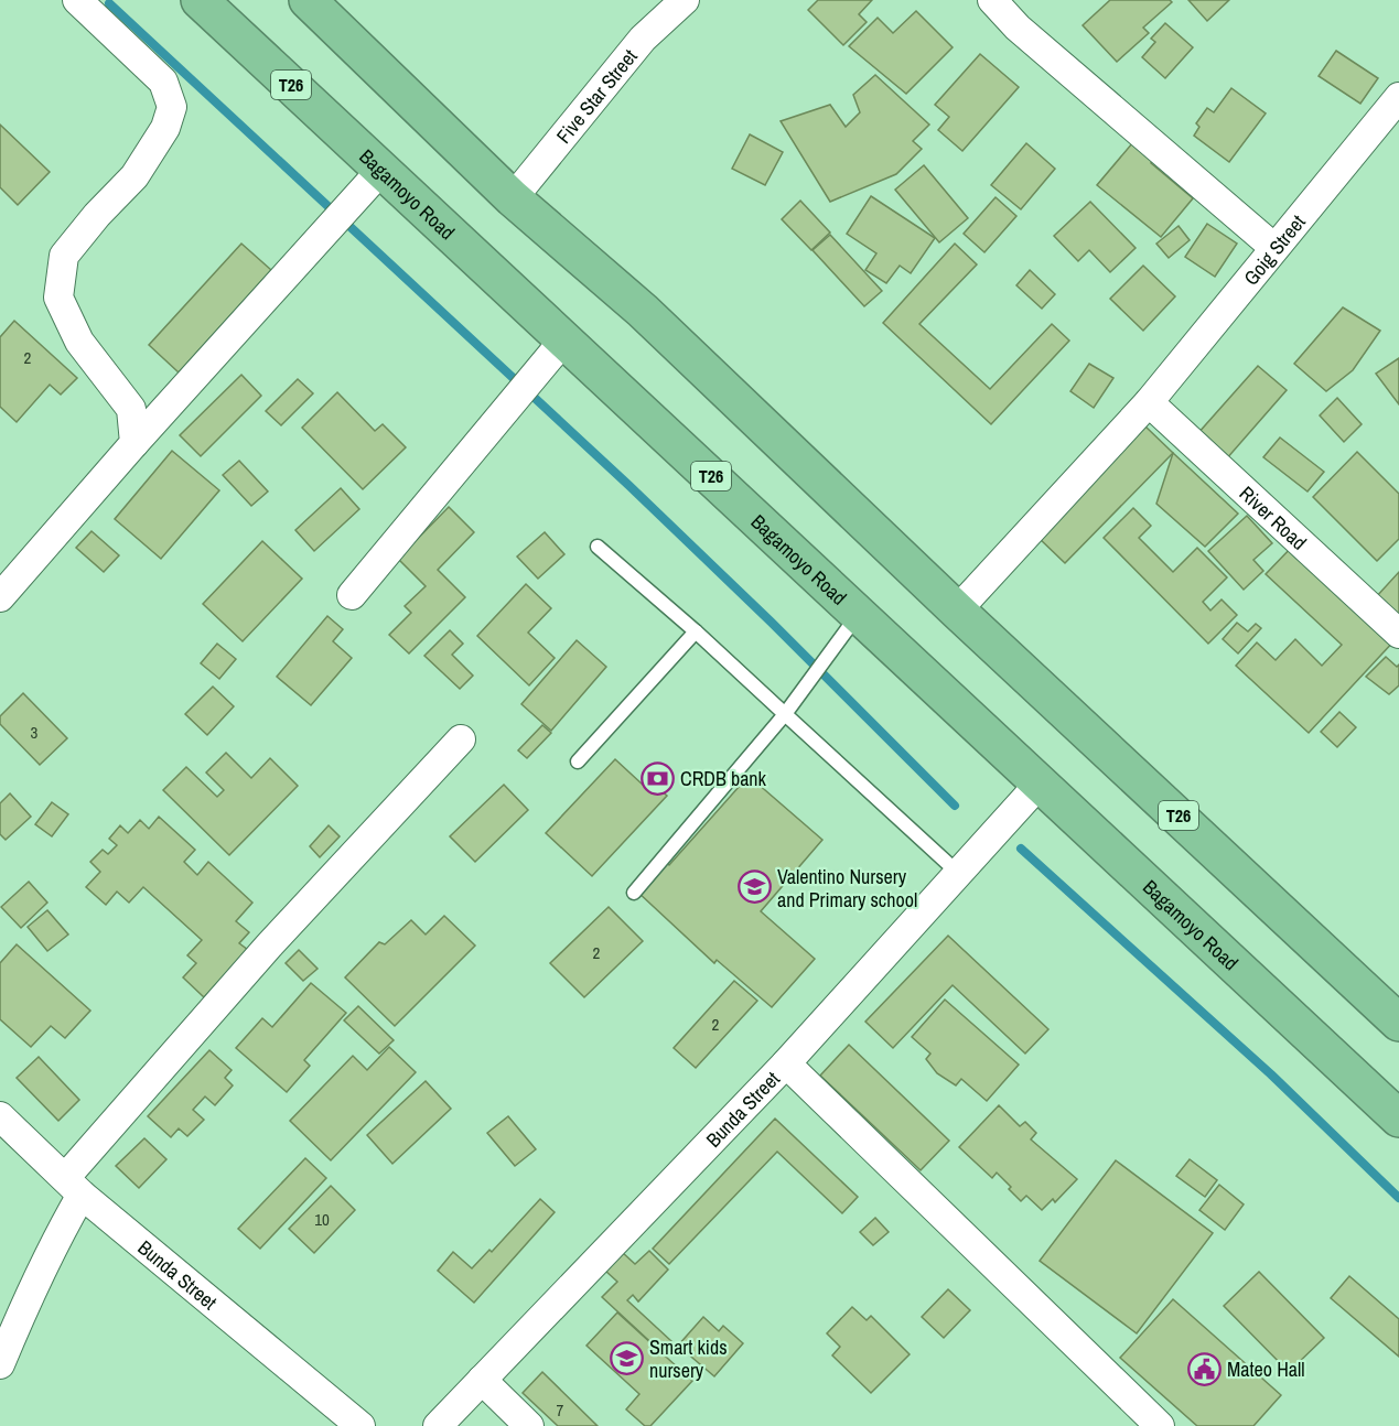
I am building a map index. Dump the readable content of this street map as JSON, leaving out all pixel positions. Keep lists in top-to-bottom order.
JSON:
{
  "streets": {
    "highway": ["T26", "Bagamoyo Road"],
    "street": [
      "Five Star Street",
      "Goig Street",
      "River Road",
      "Bunda Street"
    ]
  },
  "crossings": [
    ["T26", "Five Star Street"],
    ["T26", "Goig Street"],
    ["Bagamoyo Road", "Bunda Street"],
    ["Goig Street", "River Road"]
  ],
  "places": {
    "bank": ["CRDB bank"],
    "school or university": ["Valentino Nursery and Primary school", "Smart kids nursery"],
    "public building": ["Mateo Hall"]
  },
  "house_numbers": [
    "2",
    "3",
    "2",
    "2",
    "10",
    "7"
  ]
}
